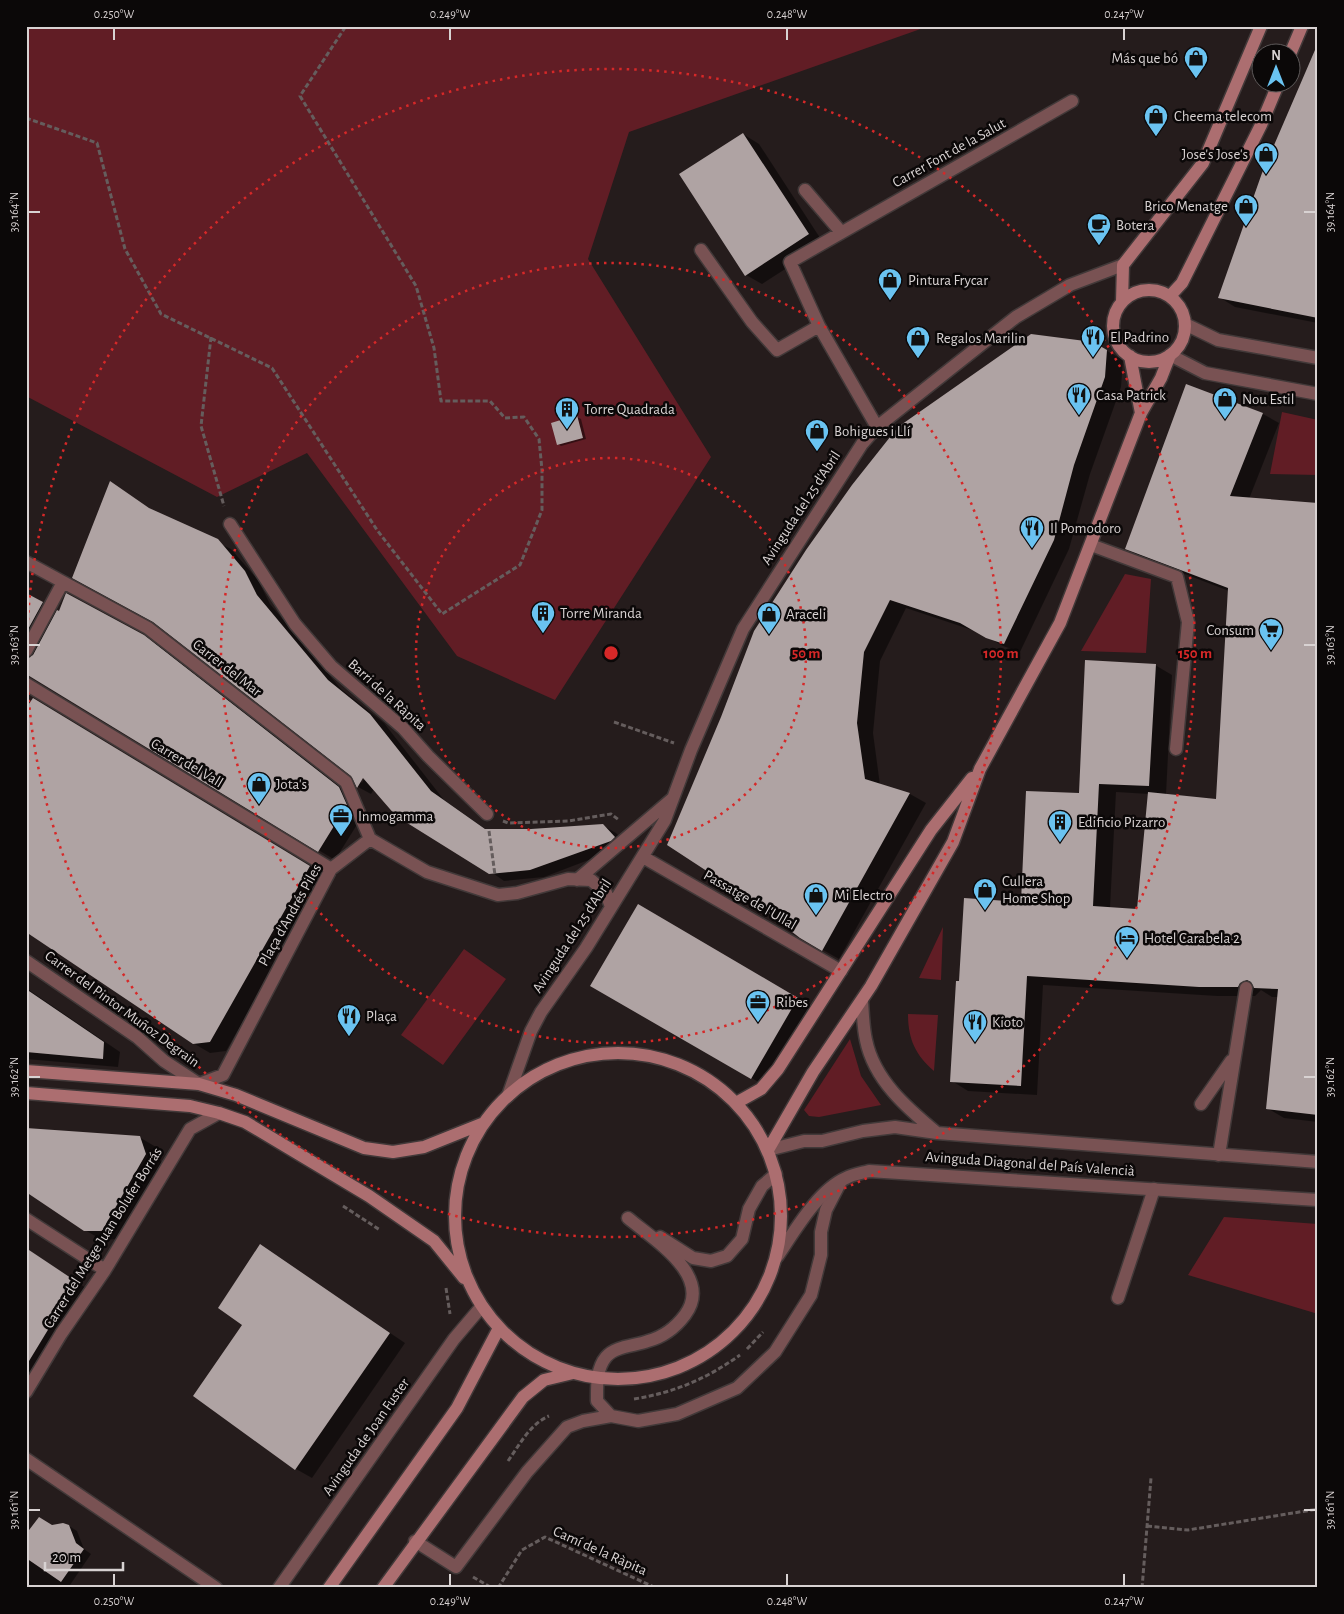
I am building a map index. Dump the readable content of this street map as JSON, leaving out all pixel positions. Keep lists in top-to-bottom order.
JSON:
{
  "streets": {
    "street": [
      "Carrer Font de la Salut",
      "Avinguda del 25 d'Abril",
      "Carrer del Mar",
      "Barri de la Ràpita",
      "Carrer del Vall",
      "Passatge de l'Ullal",
      "Plaça d'Andrés Piles",
      "Carrer del Pintor Muñoz Degrain",
      "Avinguda Diagonal del País Valencià",
      "Carrer del Metge Juan Bolufer Borrás",
      "Avinguda de Joan Fuster"
    ],
    "path": ["Camí de la Ràpita"]
  },
  "crossings": [
    ["Carrer Font de la Salut", "Avinguda del 25 d'Abril"],
    ["Avinguda del 25 d'Abril", "Passatge de l'Ullal"],
    ["Carrer del Mar", "Plaça d'Andrés Piles"],
    ["Carrer del Vall", "Plaça d'Andrés Piles"],
    ["Plaça d'Andrés Piles", "Carrer del Pintor Muñoz Degrain"]
  ],
  "places": {
    "shop": [
      "Más que bó",
      "Cheema telecom",
      "Jose's Jose's",
      "Brico Menatge",
      "Pintura Frycar",
      "Regalos Marilin",
      "Nou Estil",
      "Bohigues i Llí",
      "Araceli",
      "Jota's",
      "Cullera Home Shop",
      "Mi Electro"
    ],
    "cafe": ["Botera"],
    "restaurant": [
      "El Padrino",
      "Casa Patrick",
      "Il Pomodoro",
      "Plaça",
      "Kioto"
    ],
    "building": ["Torre Quadrada", "Torre Miranda", "Edificio Pizarro"],
    "supermarket": ["Consum"],
    "office": ["Inmogamma", "Ribes"],
    "hotel": ["Hotel Carabela 2"]
  },
  "scale_bar": "20 m",
  "north": "top",
  "coordinates": [
    "0.250°W",
    "0.249°W",
    "0.248°W",
    "0.247°W",
    "39.164°N",
    "39.163°N",
    "39.162°N",
    "39.161°N"
  ],
  "rings": ["50 m", "100 m", "150 m"]
}
